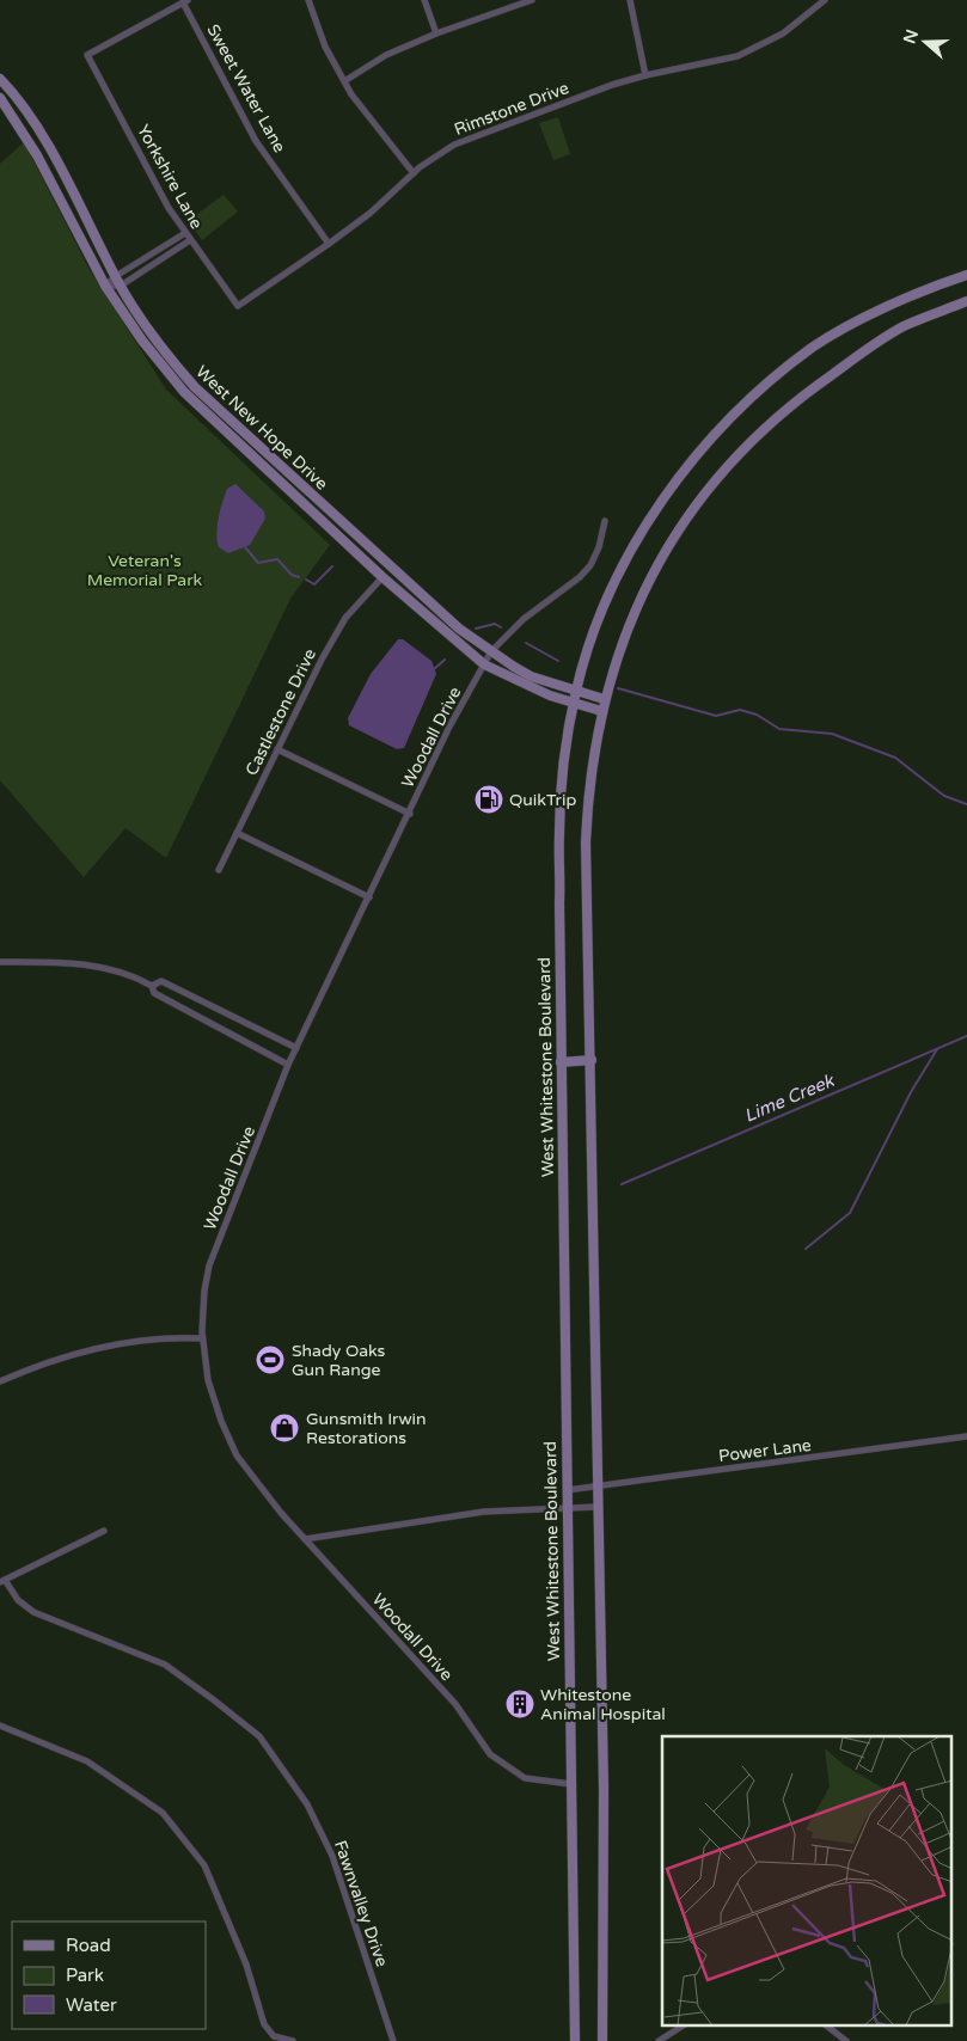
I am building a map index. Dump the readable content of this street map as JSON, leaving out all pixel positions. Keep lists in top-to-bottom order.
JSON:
{
  "streets": {
    "main road": ["West New Hope Drive", "West Whitestone Boulevard"],
    "street": [
      "Sweet Water Lane",
      "Rimstone Drive",
      "Yorkshire Lane",
      "Castlestone Drive",
      "Woodall Drive",
      "Power Lane",
      "Fawnvalley Drive"
    ]
  },
  "crossings": [
    ["Sweet Water Lane", "Rimstone Drive"],
    ["Sweet Water Lane", "Yorkshire Lane"],
    ["Rimstone Drive", "Yorkshire Lane"],
    ["West New Hope Drive", "Castlestone Drive"],
    ["West New Hope Drive", "Woodall Drive"],
    ["West New Hope Drive", "West Whitestone Boulevard"],
    ["Woodall Drive", "West Whitestone Boulevard"],
    ["West Whitestone Boulevard", "Power Lane"]
  ],
  "water": ["Lime Creek"],
  "parks": ["Veteran's Memorial Park"],
  "places": {
    "fuel station": ["QuikTrip"],
    "sports": ["Shady Oaks Gun Range"],
    "shop": ["Gunsmith Irwin Restorations"],
    "building": ["Whitestone Animal Hospital"]
  },
  "legend": ["Road", "Park", "Water"],
  "north": "left"
}
